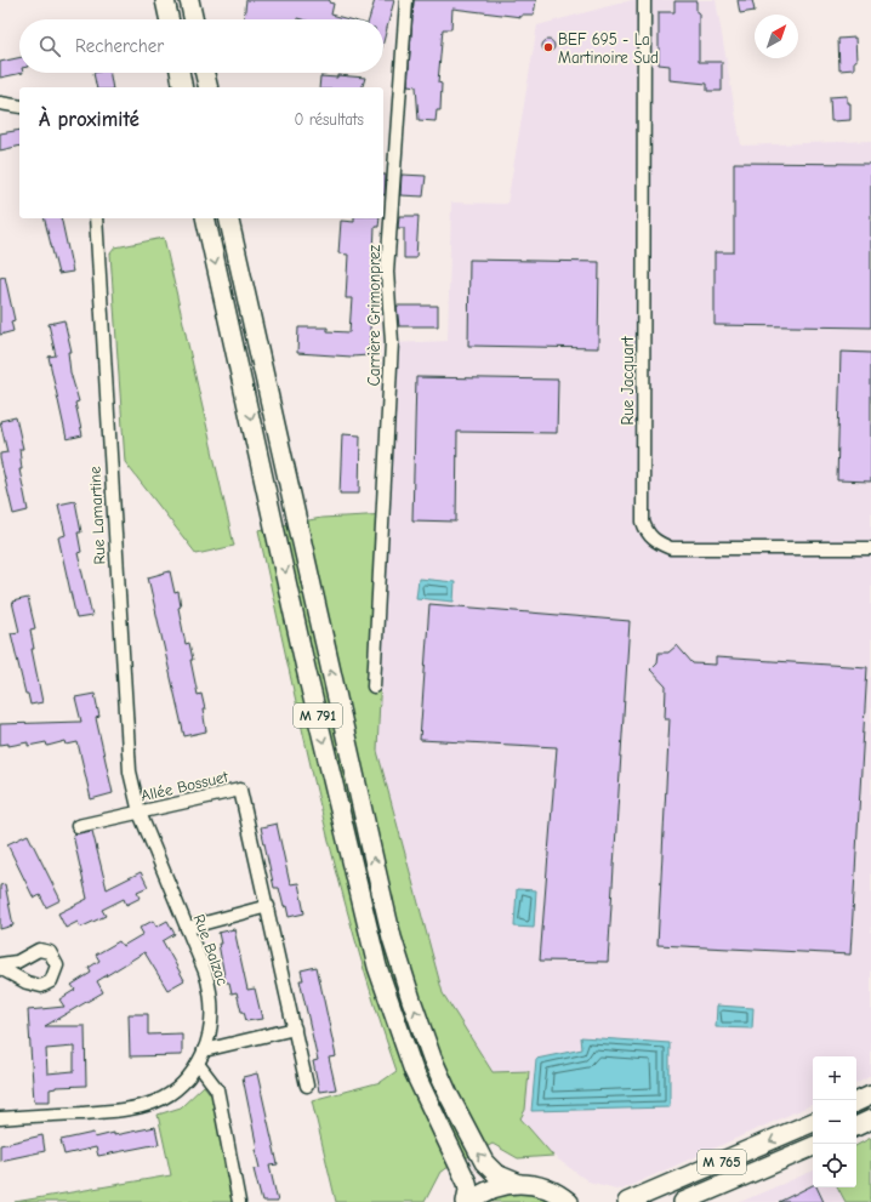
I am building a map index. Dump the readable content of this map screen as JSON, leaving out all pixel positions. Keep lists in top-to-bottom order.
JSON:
{
  "streets": {
    "main road": ["M 791", "M 765"],
    "street": [
      "Carrière Grimonprez",
      "Rue Jacquart",
      "Rue Lamartine",
      "Allée Bossuet",
      "Rue Balzac"
    ]
  },
  "crossings": [
    ["Rue Lamartine", "Allée Bossuet"],
    ["Rue Lamartine", "Rue Balzac"],
    ["Allée Bossuet", "Rue Balzac"]
  ],
  "places": ["BEF 695 - La Martinoire Sud"],
  "north": "top right",
  "page": {
    "search": "Rechercher",
    "heading": ["À proximité", "0 résultats"],
    "map_buttons": ["+", "−"]
  }
}
